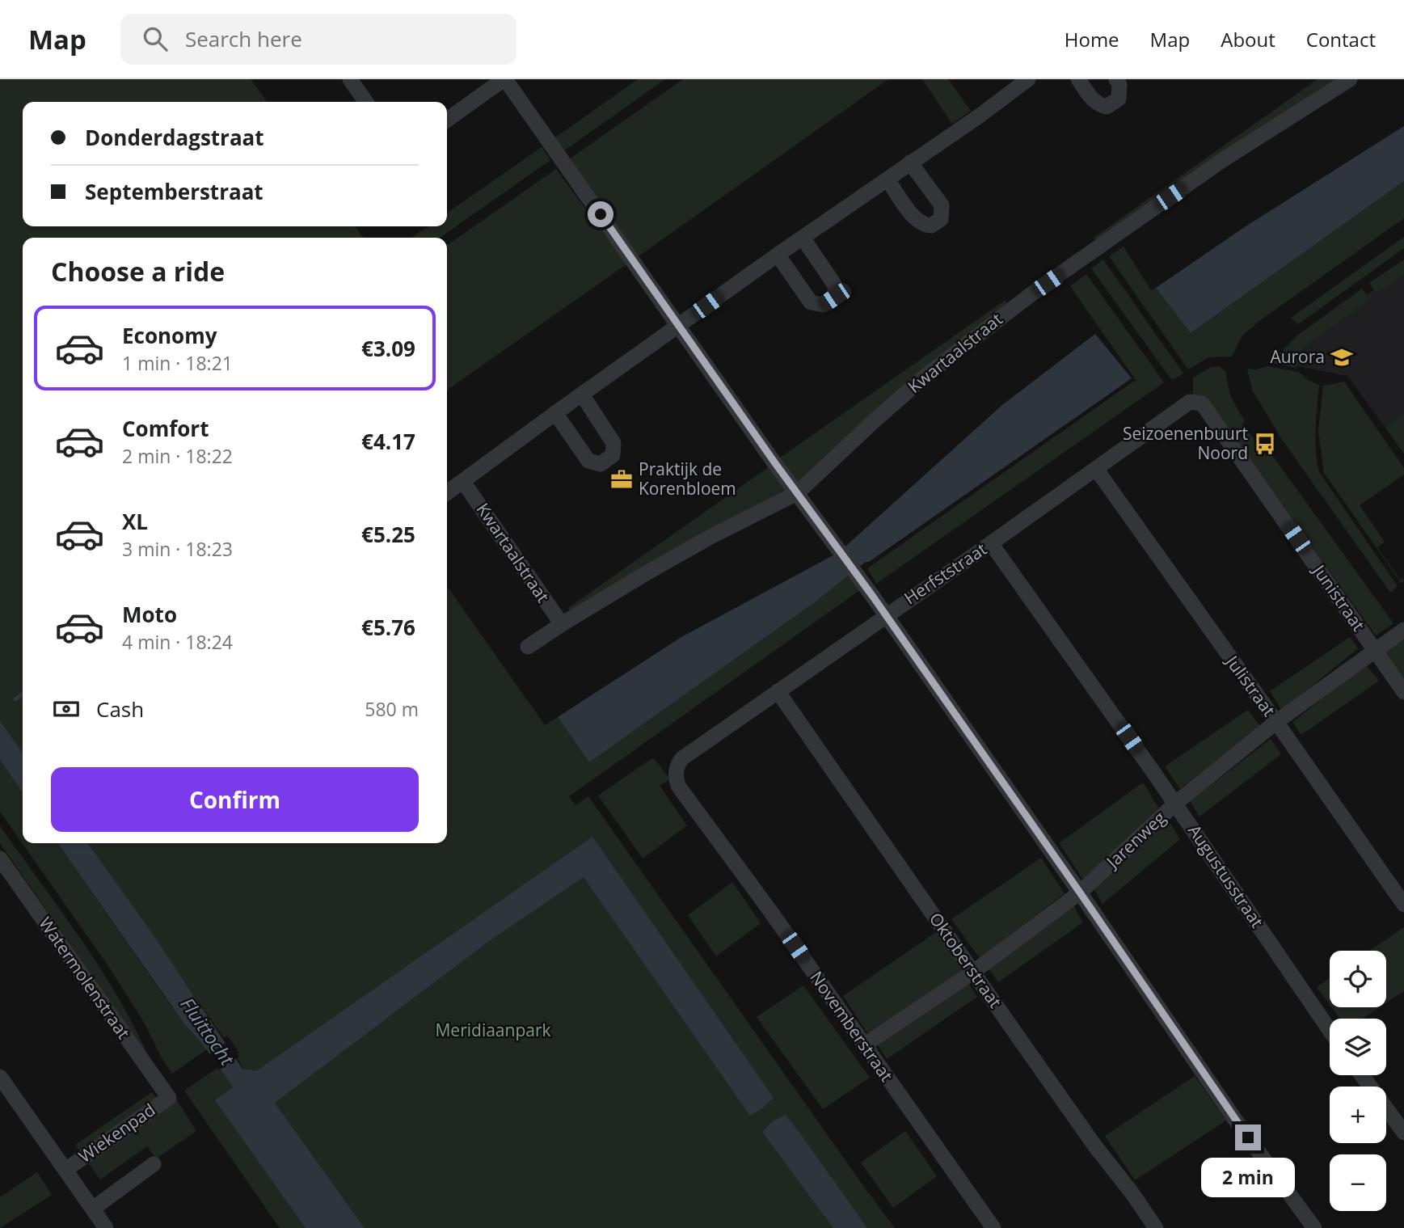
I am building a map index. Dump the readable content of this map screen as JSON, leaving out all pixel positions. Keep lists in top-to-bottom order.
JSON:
{
  "streets": {
    "street": [
      "Kwartaalstraat",
      "Herfststraat",
      "Junistraat",
      "Julistraat",
      "Jarenweg",
      "Augustusstraat",
      "Oktoberstraat",
      "Watermolenstraat",
      "Novemberstraat",
      "Wiekenpad"
    ]
  },
  "crossings": [
    ["Herfststraat", "Junistraat"],
    ["Herfststraat", "Julistraat"],
    ["Herfststraat", "Augustusstraat"],
    ["Herfststraat", "Oktoberstraat"],
    ["Herfststraat", "Novemberstraat"],
    ["Junistraat", "Jarenweg"],
    ["Julistraat", "Jarenweg"],
    ["Jarenweg", "Augustusstraat"],
    ["Jarenweg", "Oktoberstraat"],
    ["Jarenweg", "Novemberstraat"],
    ["Watermolenstraat", "Wiekenpad"]
  ],
  "water": ["Fluittocht"],
  "parks": ["Meridiaanpark"],
  "places": {
    "school or university": ["Aurora"],
    "bus stop": ["Seizoenenbuurt Noord"],
    "office": ["Praktijk de Korenbloem"]
  },
  "page": {
    "header": "Map",
    "search": "Search here",
    "nav": [
      "Home",
      "Map",
      "About",
      "Contact"
    ],
    "banner": ["Donderdagstraat", "Septemberstraat"],
    "heading": "Choose a ride",
    "list": [
      {
        "name": "Economy",
        "note": "1 min · 18:21",
        "value": "€3.09"
      },
      {
        "name": "Comfort",
        "note": "2 min · 18:22",
        "value": "€4.17"
      },
      {
        "name": "XL",
        "note": "3 min · 18:23",
        "value": "€5.25"
      },
      {
        "name": "Moto",
        "note": "4 min · 18:24",
        "value": "€5.76"
      }
    ],
    "pay": ["Cash", "580 m"],
    "buttons": "Confirm",
    "map_buttons": ["+", "−"],
    "bubble": "2 min"
  }
}
